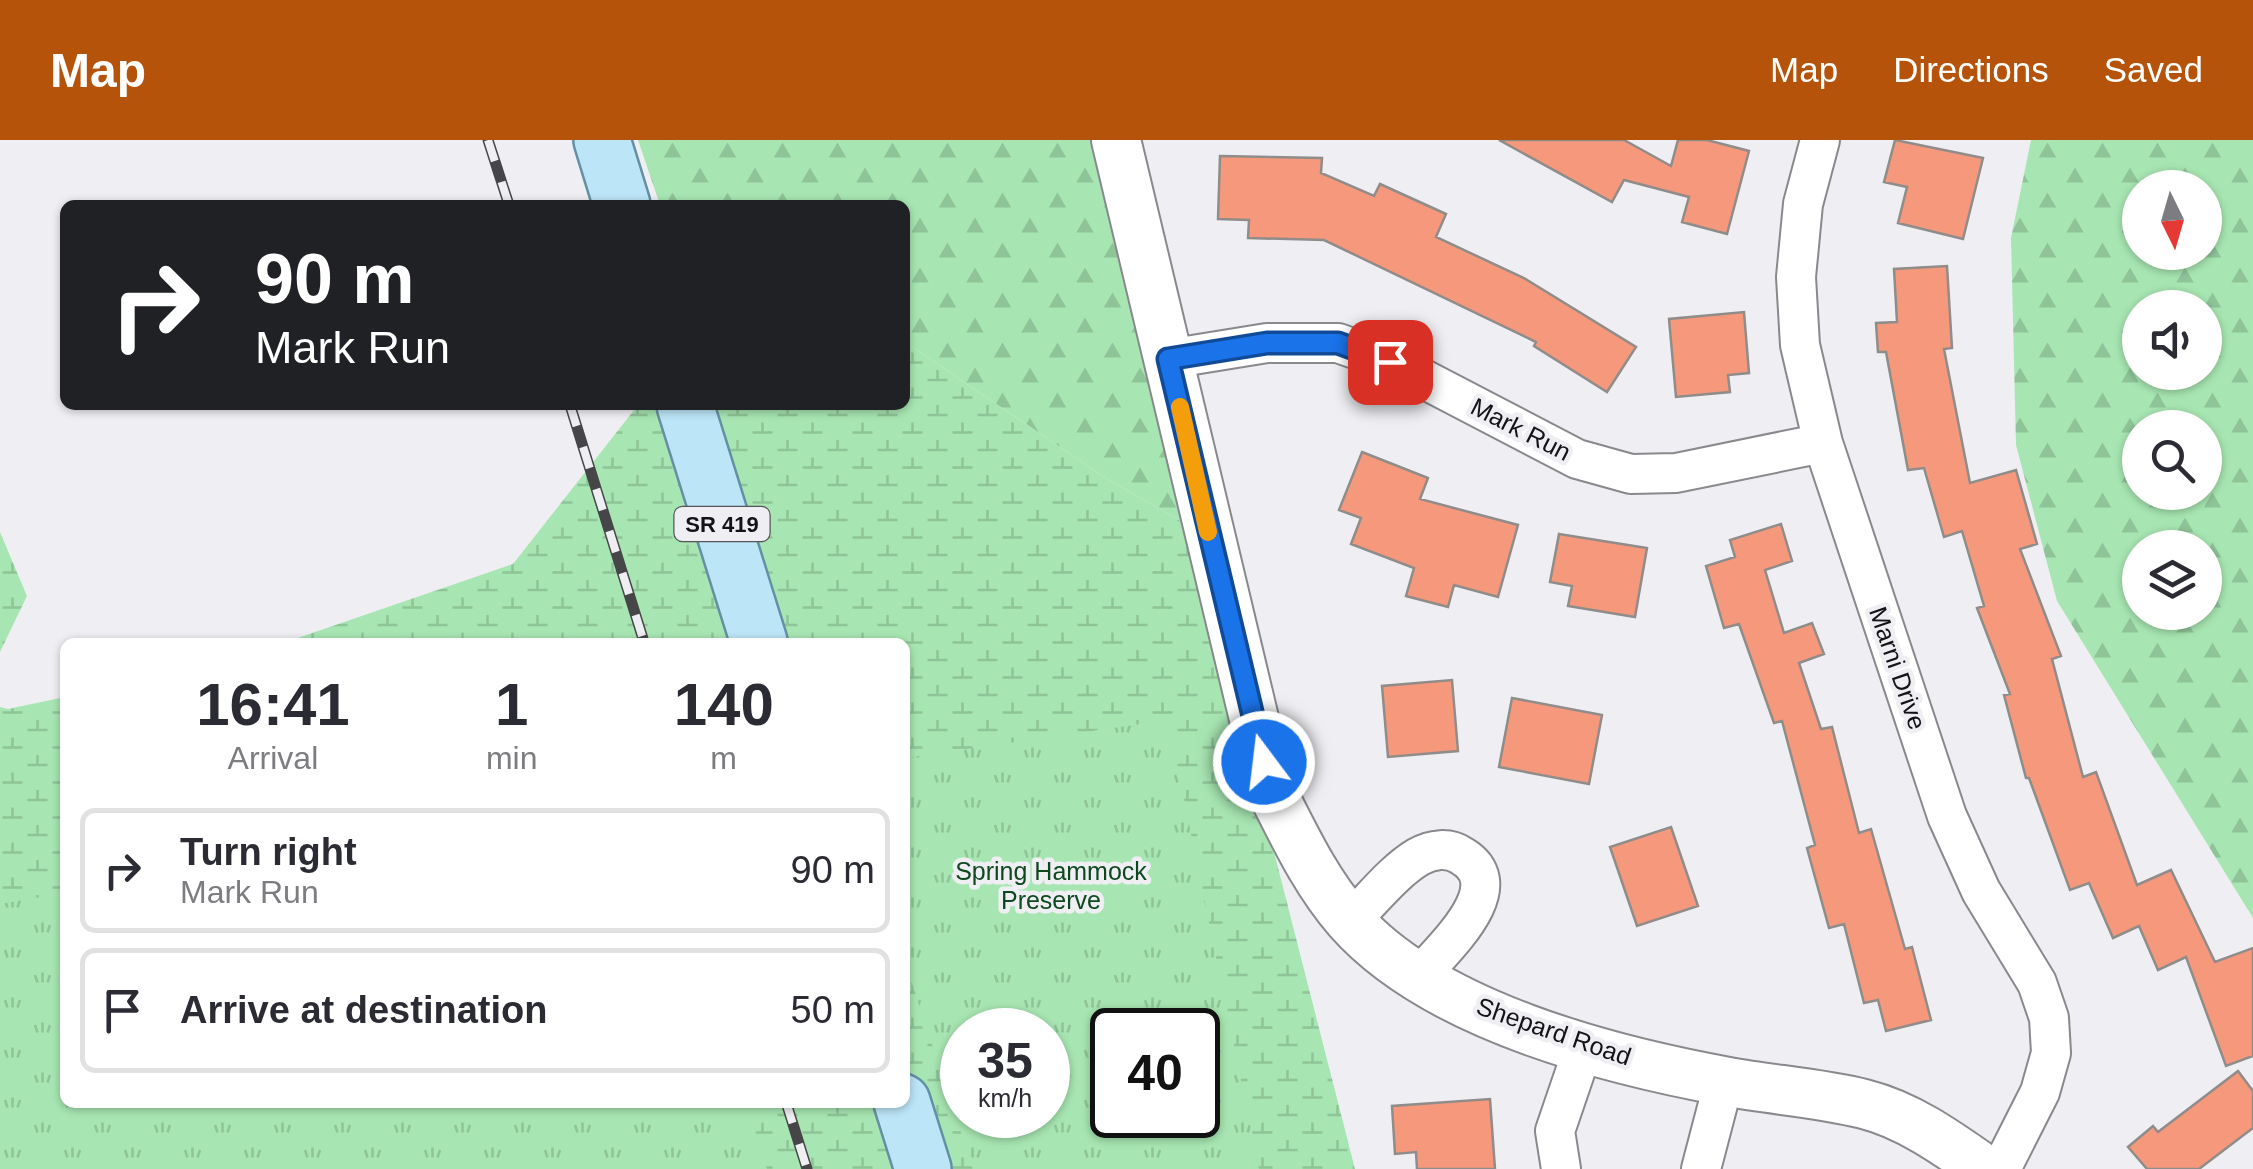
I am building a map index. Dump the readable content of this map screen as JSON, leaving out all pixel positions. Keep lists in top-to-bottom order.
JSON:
{
  "streets": {
    "main road": ["SR 419"],
    "street": ["Mark Run", "Marni Drive", "Shepard Road"]
  },
  "crossings": [
    ["Mark Run", "Marni Drive"],
    ["Mark Run", "Shepard Road"]
  ],
  "parks": ["Spring Hammock Preserve"],
  "north": "bottom",
  "page": {
    "header": "Map",
    "nav": ["Map", "Directions", "Saved"],
    "turn": ["90 m", "Mark Run"],
    "eta": [
      "16:41",
      "Arrival",
      "1",
      "min",
      "140",
      "m"
    ],
    "list": [
      {
        "name": "Turn right",
        "note": "Mark Run",
        "value": "90 m"
      },
      {
        "name": "Arrive at destination",
        "value": "50 m"
      }
    ],
    "speed": "35 km/h",
    "limit": "40"
  }
}
